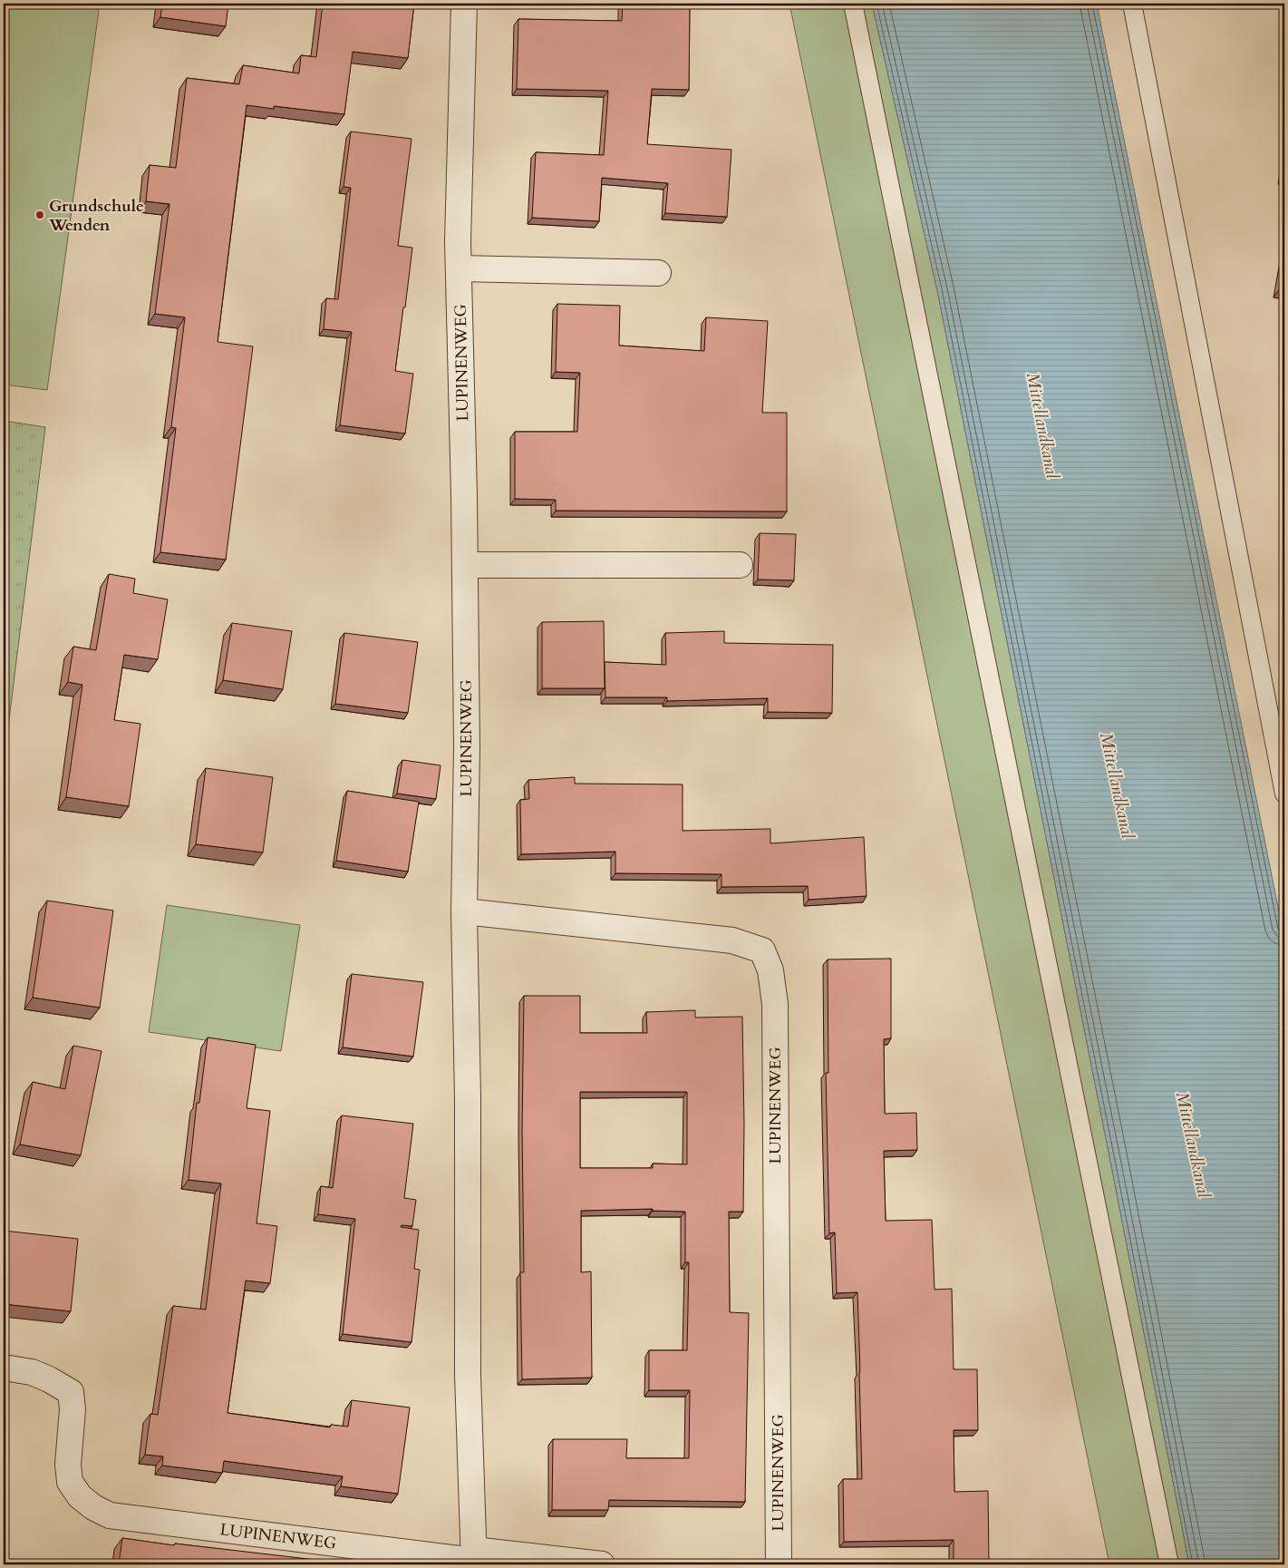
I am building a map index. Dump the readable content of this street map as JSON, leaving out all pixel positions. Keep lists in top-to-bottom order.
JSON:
{
  "streets": {
    "street": ["LUPINENWEG"]
  },
  "water": ["Mittellandkanal"],
  "places": ["Grundschule Wenden"]
}
